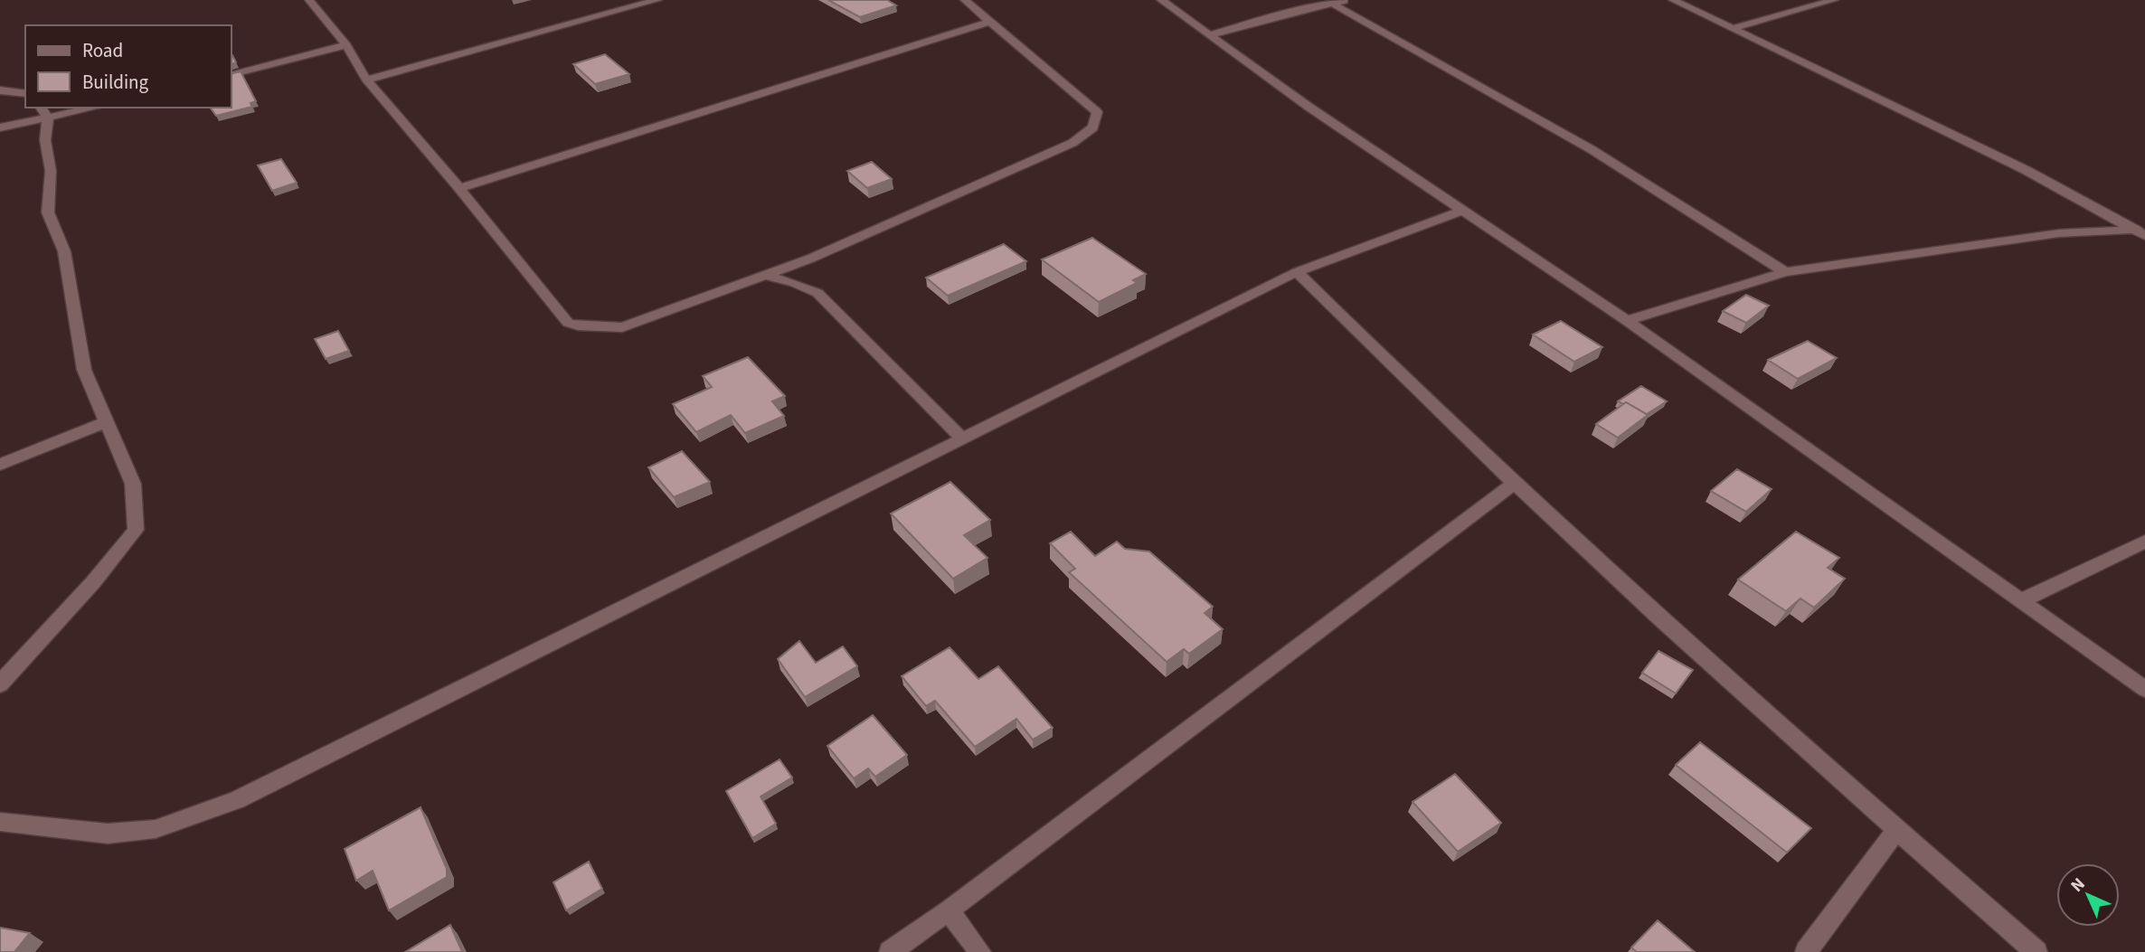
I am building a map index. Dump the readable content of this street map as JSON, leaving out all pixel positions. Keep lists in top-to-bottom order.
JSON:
{
  "legend": ["Road", "Building"],
  "north": "top left"
}
